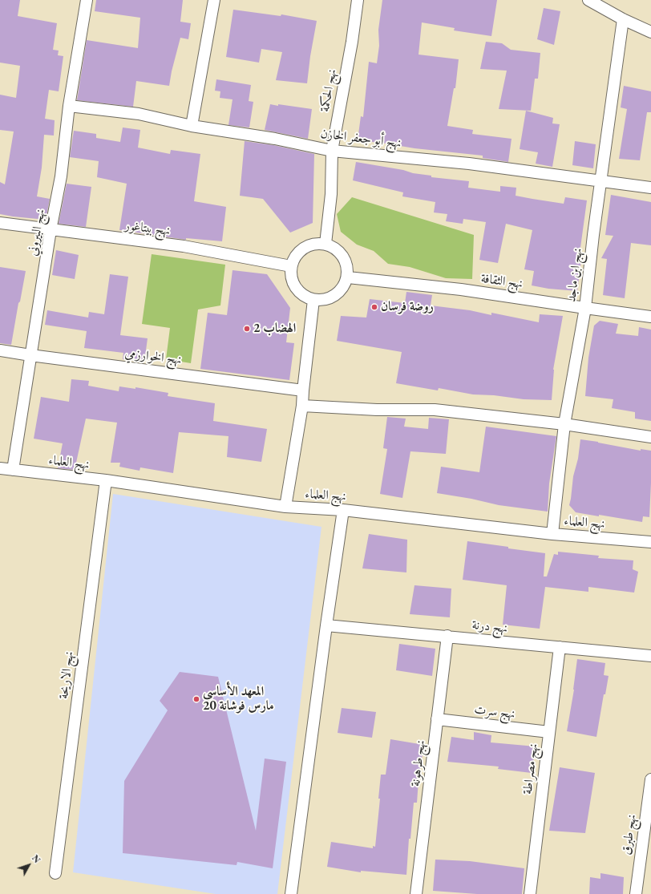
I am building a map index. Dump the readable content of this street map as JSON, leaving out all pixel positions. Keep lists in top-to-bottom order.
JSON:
{
  "streets": {
    "street": [
      "نهج الحكمة",
      "نهج أبو جعفر الخازن",
      "نهج بيتاغور",
      "نهج البيروني",
      "نهج ابن ماجد",
      "نهج الثقافة",
      "نهج الخوارزمي",
      "نهج العلماء",
      "نهج درنة",
      "نهج الاريحة",
      "نهج سرت",
      "نهج طرهونة",
      "نهج مصراطة",
      "نهج طبرق"
    ]
  },
  "crossings": [
    ["نهج الحكمة", "نهج أبو جعفر الخازن"],
    ["نهج الحكمة", "نهج بيتاغور"],
    ["نهج الحكمة", "نهج الثقافة"],
    ["نهج أبو جعفر الخازن", "نهج البيروني"],
    ["نهج أبو جعفر الخازن", "نهج ابن ماجد"],
    ["نهج بيتاغور", "نهج البيروني"],
    ["نهج بيتاغور", "نهج الثقافة"],
    ["نهج البيروني", "نهج الخوارزمي"],
    ["نهج البيروني", "نهج العلماء"],
    ["نهج ابن ماجد", "نهج الثقافة"],
    ["نهج ابن ماجد", "نهج العلماء"],
    ["نهج العلماء", "نهج الاريحة"],
    ["نهج درنة", "نهج طرهونة"],
    ["نهج درنة", "نهج مصراطة"],
    ["نهج سرت", "نهج طرهونة"],
    ["نهج سرت", "نهج مصراطة"]
  ],
  "places": ["روضة فرسان", "الهضاب 2", "المعهد الأساسي 20 مارس فوشانة"],
  "north": "top right"
}
